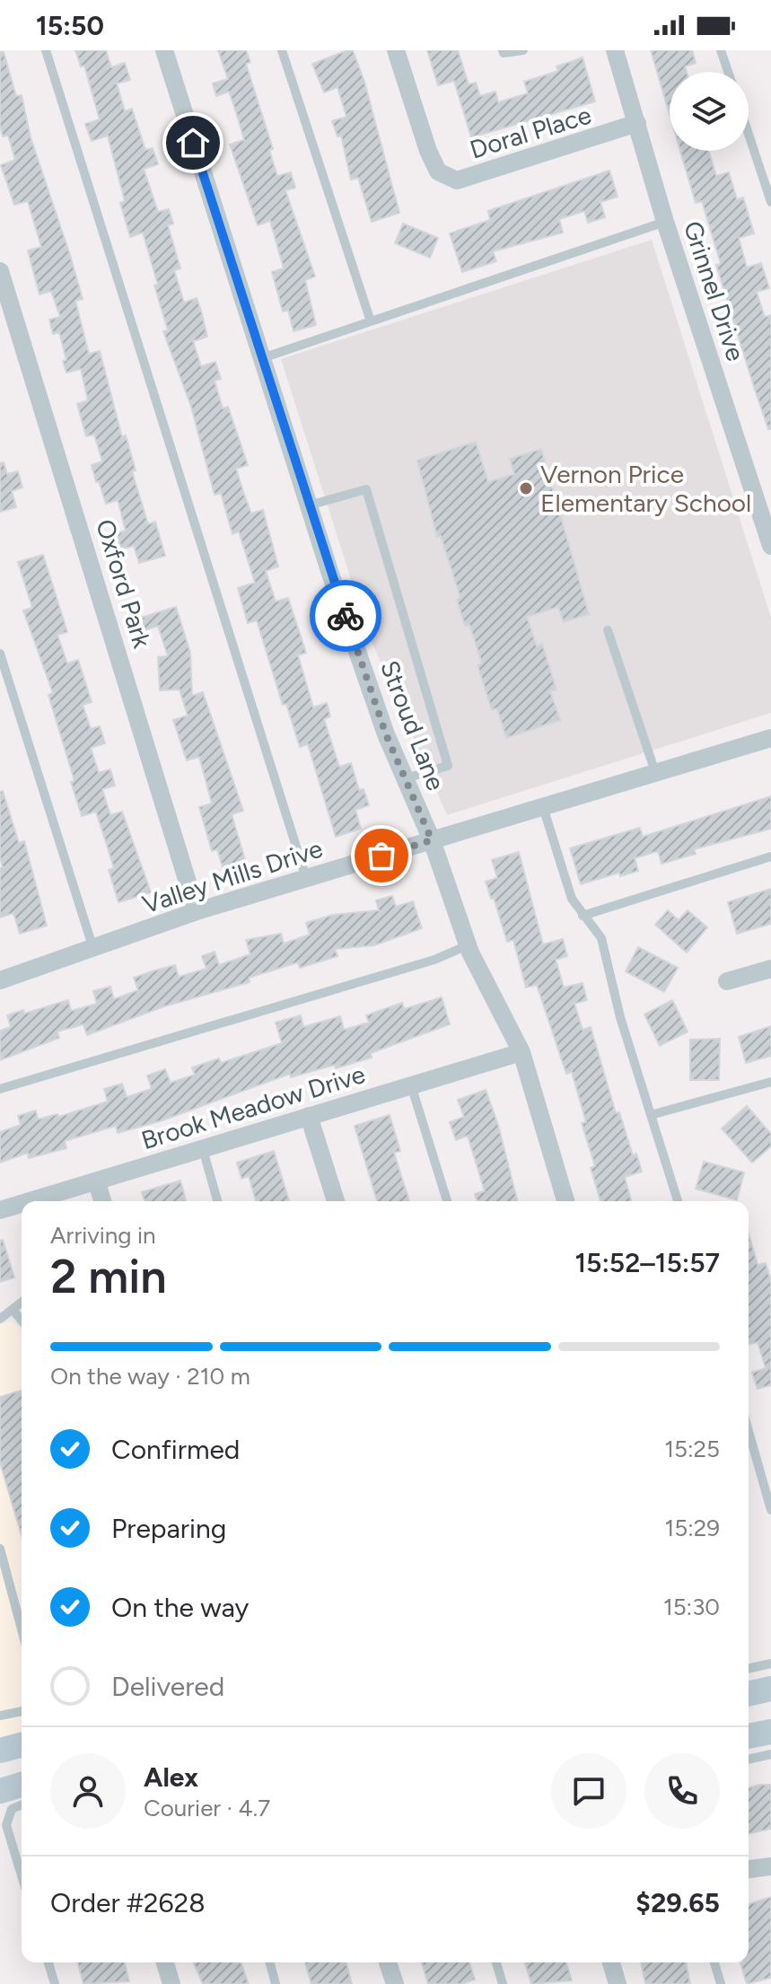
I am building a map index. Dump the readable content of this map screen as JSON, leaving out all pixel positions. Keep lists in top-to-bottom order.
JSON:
{
  "streets": {
    "street": [
      "Doral Place",
      "Grinnel Drive",
      "Oxford Park",
      "Stroud Lane",
      "Valley Mills Drive",
      "Brook Meadow Drive"
    ]
  },
  "crossings": [
    ["Doral Place", "Grinnel Drive"],
    ["Oxford Park", "Valley Mills Drive"],
    ["Stroud Lane", "Valley Mills Drive"],
    ["Stroud Lane", "Brook Meadow Drive"]
  ],
  "places": ["Vernon Price Elementary School"],
  "page": {
    "status": "15:50",
    "heading": ["2 min", "Arriving in", "15:52–15:57"],
    "panel": [
      "Alex",
      "Courier · 4.7",
      "Order #2628",
      "$29.65"
    ],
    "bar": "On the way · 210 m",
    "list": [
      ["Confirmed", "15:25"],
      ["Preparing", "15:29"],
      ["On the way", "15:30"],
      "Delivered"
    ]
  }
}
